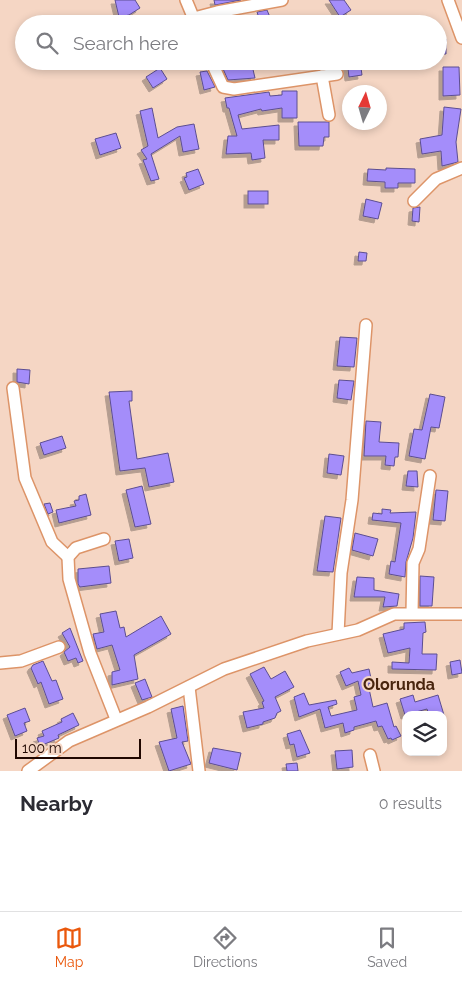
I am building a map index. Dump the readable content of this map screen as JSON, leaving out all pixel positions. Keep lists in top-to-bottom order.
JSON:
{
  "districts": ["Olorunda"],
  "scale_bar": "100 m",
  "north": "top",
  "page": {
    "search": "Search here",
    "scale": "100 m",
    "heading": ["Nearby", "0 results"],
    "nav": ["Map", "Directions", "Saved"]
  }
}
